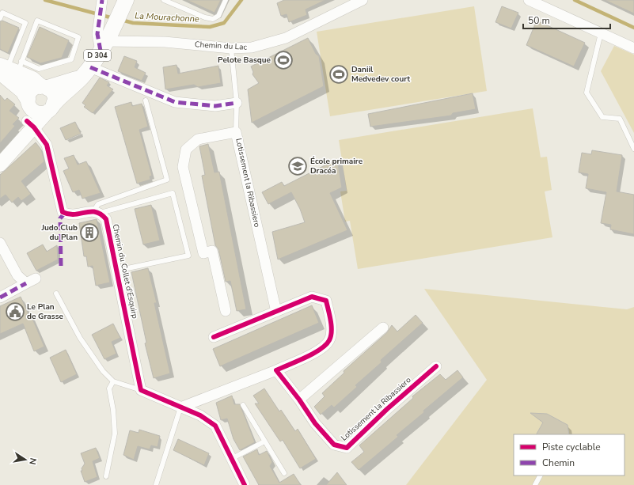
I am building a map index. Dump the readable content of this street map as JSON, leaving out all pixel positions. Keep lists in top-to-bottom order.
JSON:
{
  "streets": {
    "main road": ["D 304"],
    "street": ["Chemin du Lac", "Lotissement la Ribassiero", "Chemin du Collet d'Esquirp"]
  },
  "crossings": [
    ["Chemin du Lac", "D 304"]
  ],
  "water": ["La Mourachonne"],
  "places": {
    "sports": ["Pelote Basque", "Daniil Medvedev court"],
    "school or university": ["École primaire Dracéa"],
    "building": ["Judo Club du Plan"],
    "public building": ["Le Plan de Grasse"]
  },
  "legend": ["Piste cyclable", "Chemin"],
  "scale_bar": "50 m",
  "north": "right"
}
